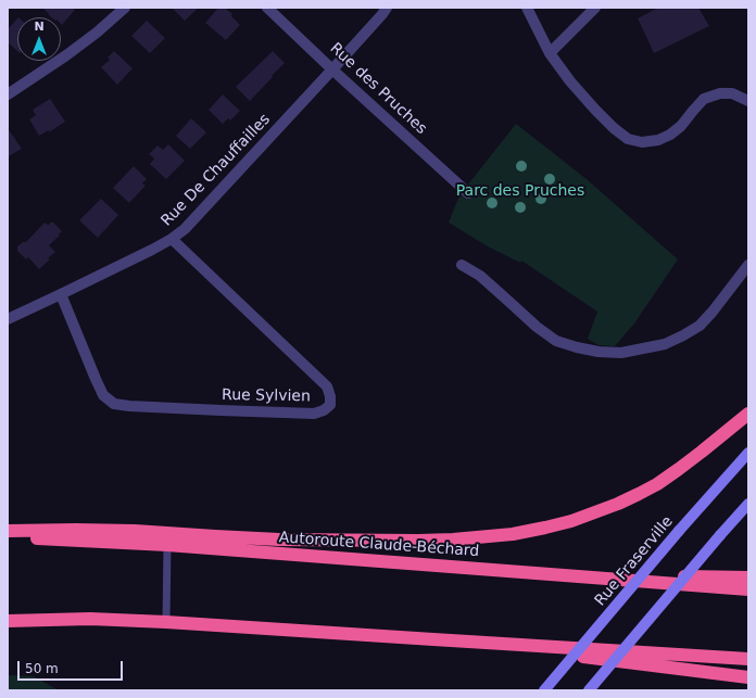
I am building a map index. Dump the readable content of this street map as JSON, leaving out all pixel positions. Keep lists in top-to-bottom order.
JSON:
{
  "streets": {
    "highway": ["Autoroute Claude-Béchard"],
    "main road": ["Rue Fraserville"],
    "street": ["Rue des Pruches", "Rue De Chauffailles", "Rue Sylvien"]
  },
  "crossings": [
    ["Rue des Pruches", "Rue De Chauffailles"],
    ["Rue De Chauffailles", "Rue Sylvien"]
  ],
  "parks": ["Parc des Pruches"],
  "scale_bar": "50 m",
  "north": "top"
}
